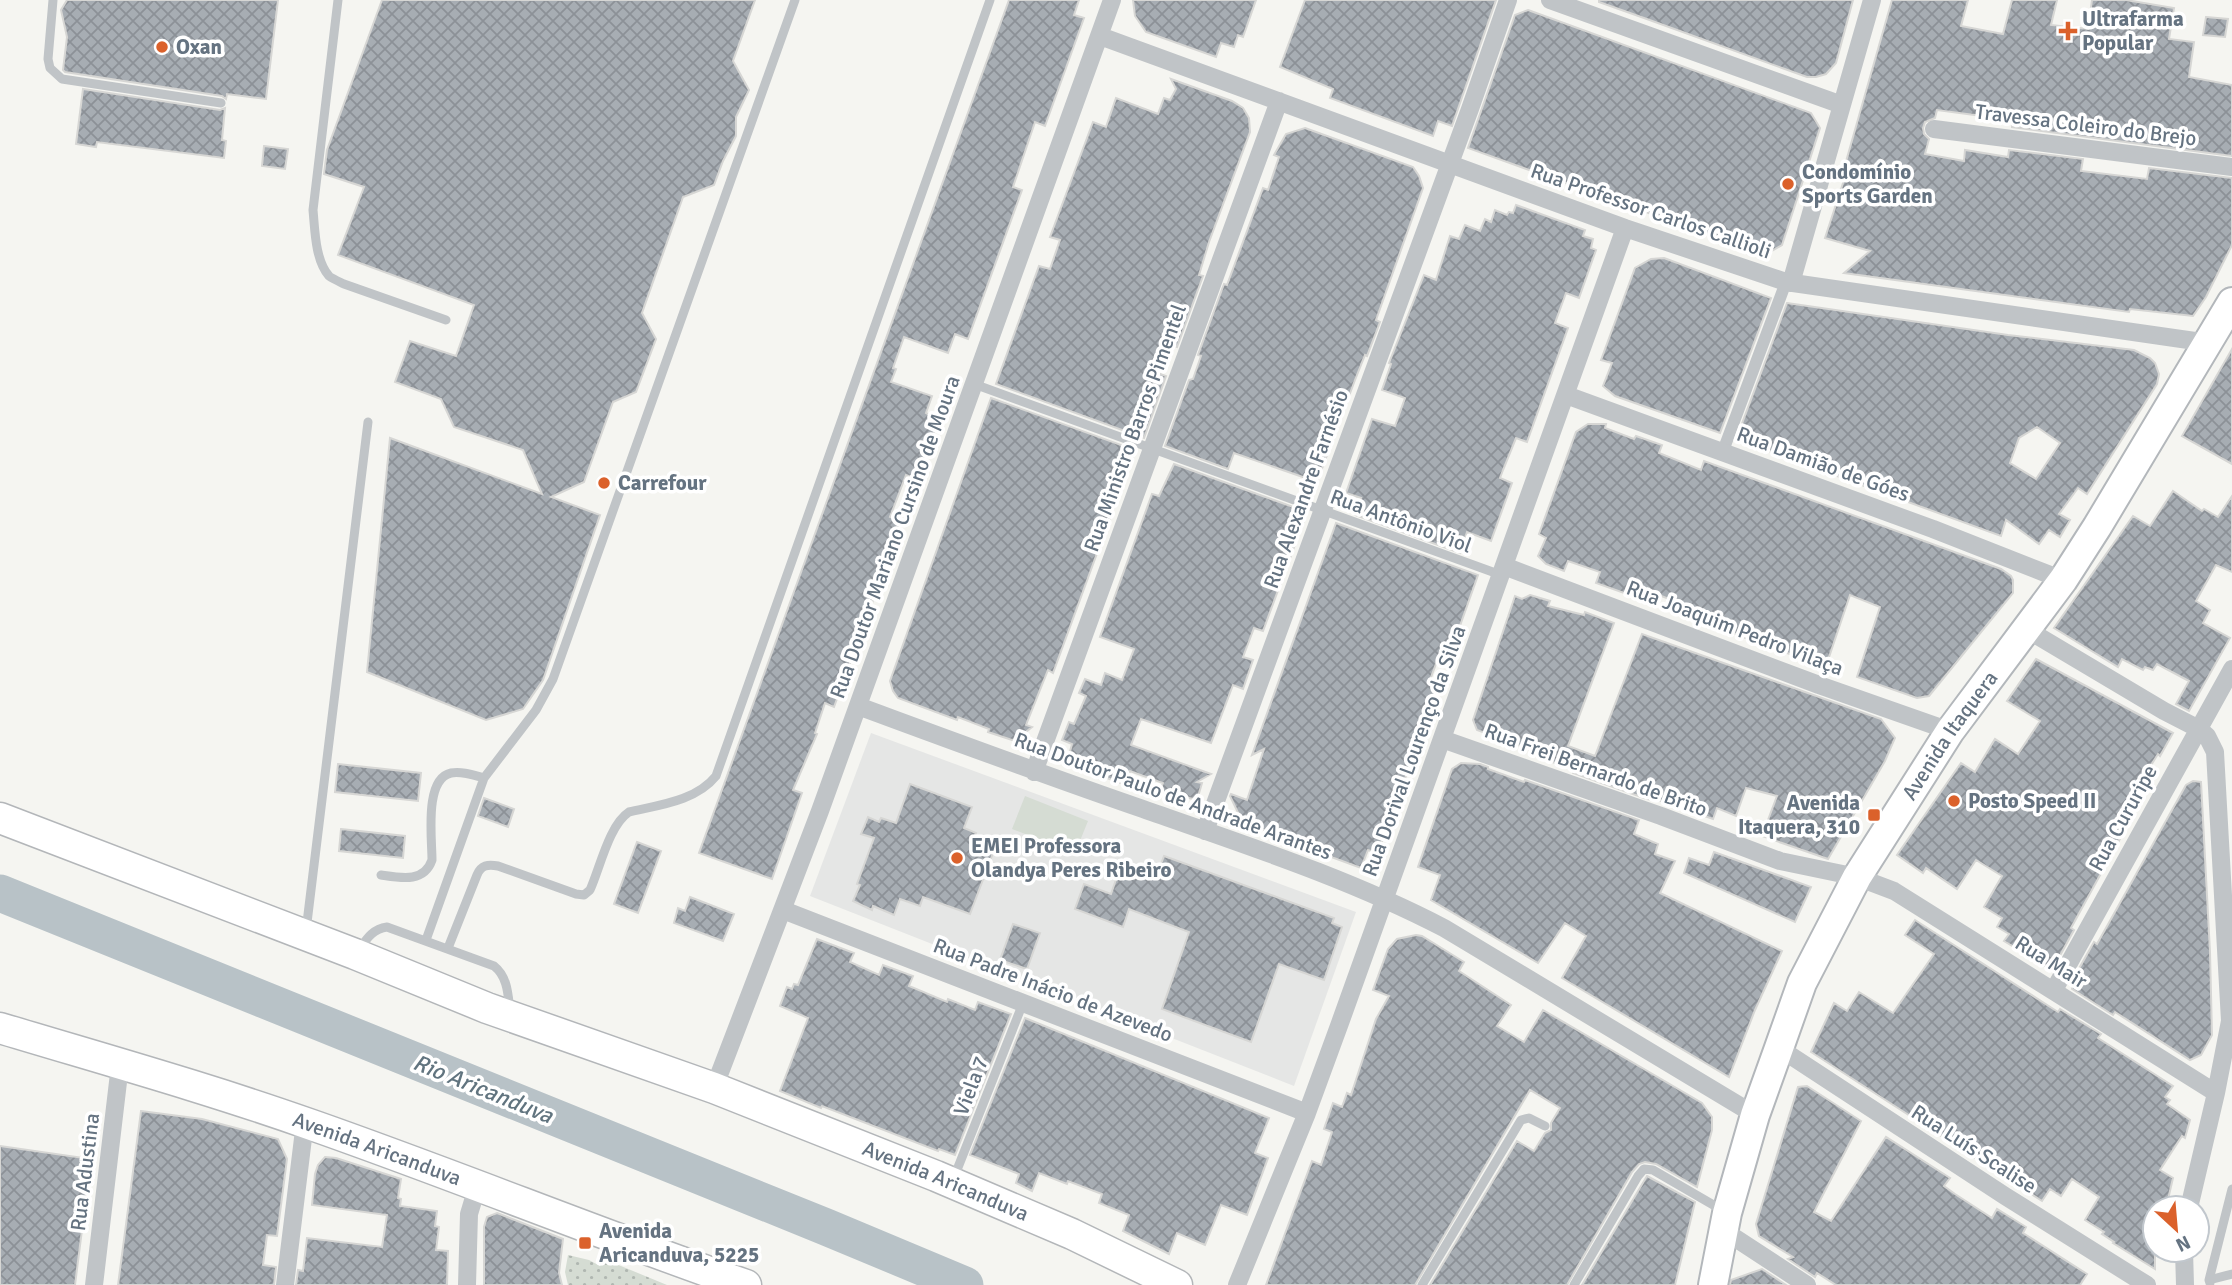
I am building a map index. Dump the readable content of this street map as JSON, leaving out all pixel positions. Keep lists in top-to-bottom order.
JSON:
{
  "streets": {
    "highway": ["Avenida Aricanduva"],
    "main road": ["Avenida Itaquera"],
    "street": [
      "Travessa Coleiro do Brejo",
      "Rua Professor Carlos Callioli",
      "Rua Ministro Barros Pimentel",
      "Rua Damião de Góes",
      "Rua Alexandre Farnésio",
      "Rua Doutor Mariano Cursino de Moura",
      "Rua Joaquim Pedro Vilaça",
      "Rua Dorival Lourenço da Silva",
      "Rua Frei Bernardo de Brito",
      "Rua Doutor Paulo de Andrade Arantes",
      "Rua Cururipe",
      "Rua Mair",
      "Rua Padre Inácio de Azevedo",
      "Rua Luís Scalise",
      "Rua Adustina"
    ],
    "lane": ["Rua Antônio Viol", "Viela 7"]
  },
  "crossings": [
    ["Rua Professor Carlos Callioli", "Rua Ministro Barros Pimentel"],
    ["Rua Professor Carlos Callioli", "Rua Alexandre Farnésio"],
    ["Rua Professor Carlos Callioli", "Rua Doutor Mariano Cursino de Moura"],
    ["Rua Professor Carlos Callioli", "Avenida Itaquera"],
    ["Rua Professor Carlos Callioli", "Rua Dorival Lourenço da Silva"],
    ["Rua Ministro Barros Pimentel", "Rua Antônio Viol"],
    ["Rua Ministro Barros Pimentel", "Rua Doutor Paulo de Andrade Arantes"],
    ["Rua Damião de Góes", "Avenida Itaquera"],
    ["Rua Damião de Góes", "Rua Dorival Lourenço da Silva"],
    ["Rua Alexandre Farnésio", "Rua Antônio Viol"],
    ["Rua Alexandre Farnésio", "Rua Doutor Paulo de Andrade Arantes"],
    ["Rua Antônio Viol", "Rua Doutor Mariano Cursino de Moura"],
    ["Rua Antônio Viol", "Rua Joaquim Pedro Vilaça"],
    ["Rua Antônio Viol", "Rua Dorival Lourenço da Silva"],
    ["Rua Doutor Mariano Cursino de Moura", "Rua Doutor Paulo de Andrade Arantes"],
    ["Rua Doutor Mariano Cursino de Moura", "Rua Padre Inácio de Azevedo"],
    ["Rua Doutor Mariano Cursino de Moura", "Avenida Aricanduva"],
    ["Rua Joaquim Pedro Vilaça", "Avenida Itaquera"],
    ["Rua Joaquim Pedro Vilaça", "Rua Dorival Lourenço da Silva"],
    ["Avenida Itaquera", "Rua Frei Bernardo de Brito"],
    ["Avenida Itaquera", "Rua Doutor Paulo de Andrade Arantes"],
    ["Avenida Itaquera", "Rua Mair"],
    ["Avenida Itaquera", "Rua Luís Scalise"],
    ["Rua Dorival Lourenço da Silva", "Rua Frei Bernardo de Brito"],
    ["Rua Dorival Lourenço da Silva", "Rua Doutor Paulo de Andrade Arantes"],
    ["Rua Dorival Lourenço da Silva", "Rua Padre Inácio de Azevedo"],
    ["Rua Frei Bernardo de Brito", "Rua Mair"],
    ["Rua Cururipe", "Rua Mair"],
    ["Rua Padre Inácio de Azevedo", "Viela 7"],
    ["Viela 7", "Avenida Aricanduva"],
    ["Avenida Aricanduva", "Rua Adustina"]
  ],
  "water": ["Rio Aricanduva"],
  "places": {
    "health": ["Ultrafarma Popular"],
    "other": [
      "Oxan",
      "Condomínio Sports Garden",
      "Carrefour",
      "Posto Speed II",
      "EMEI Professora Olandya Peres Ribeiro"
    ],
    "transit": ["Avenida Itaquera, 310", "Avenida Aricanduva, 5225"]
  },
  "north": "bottom right"
}
